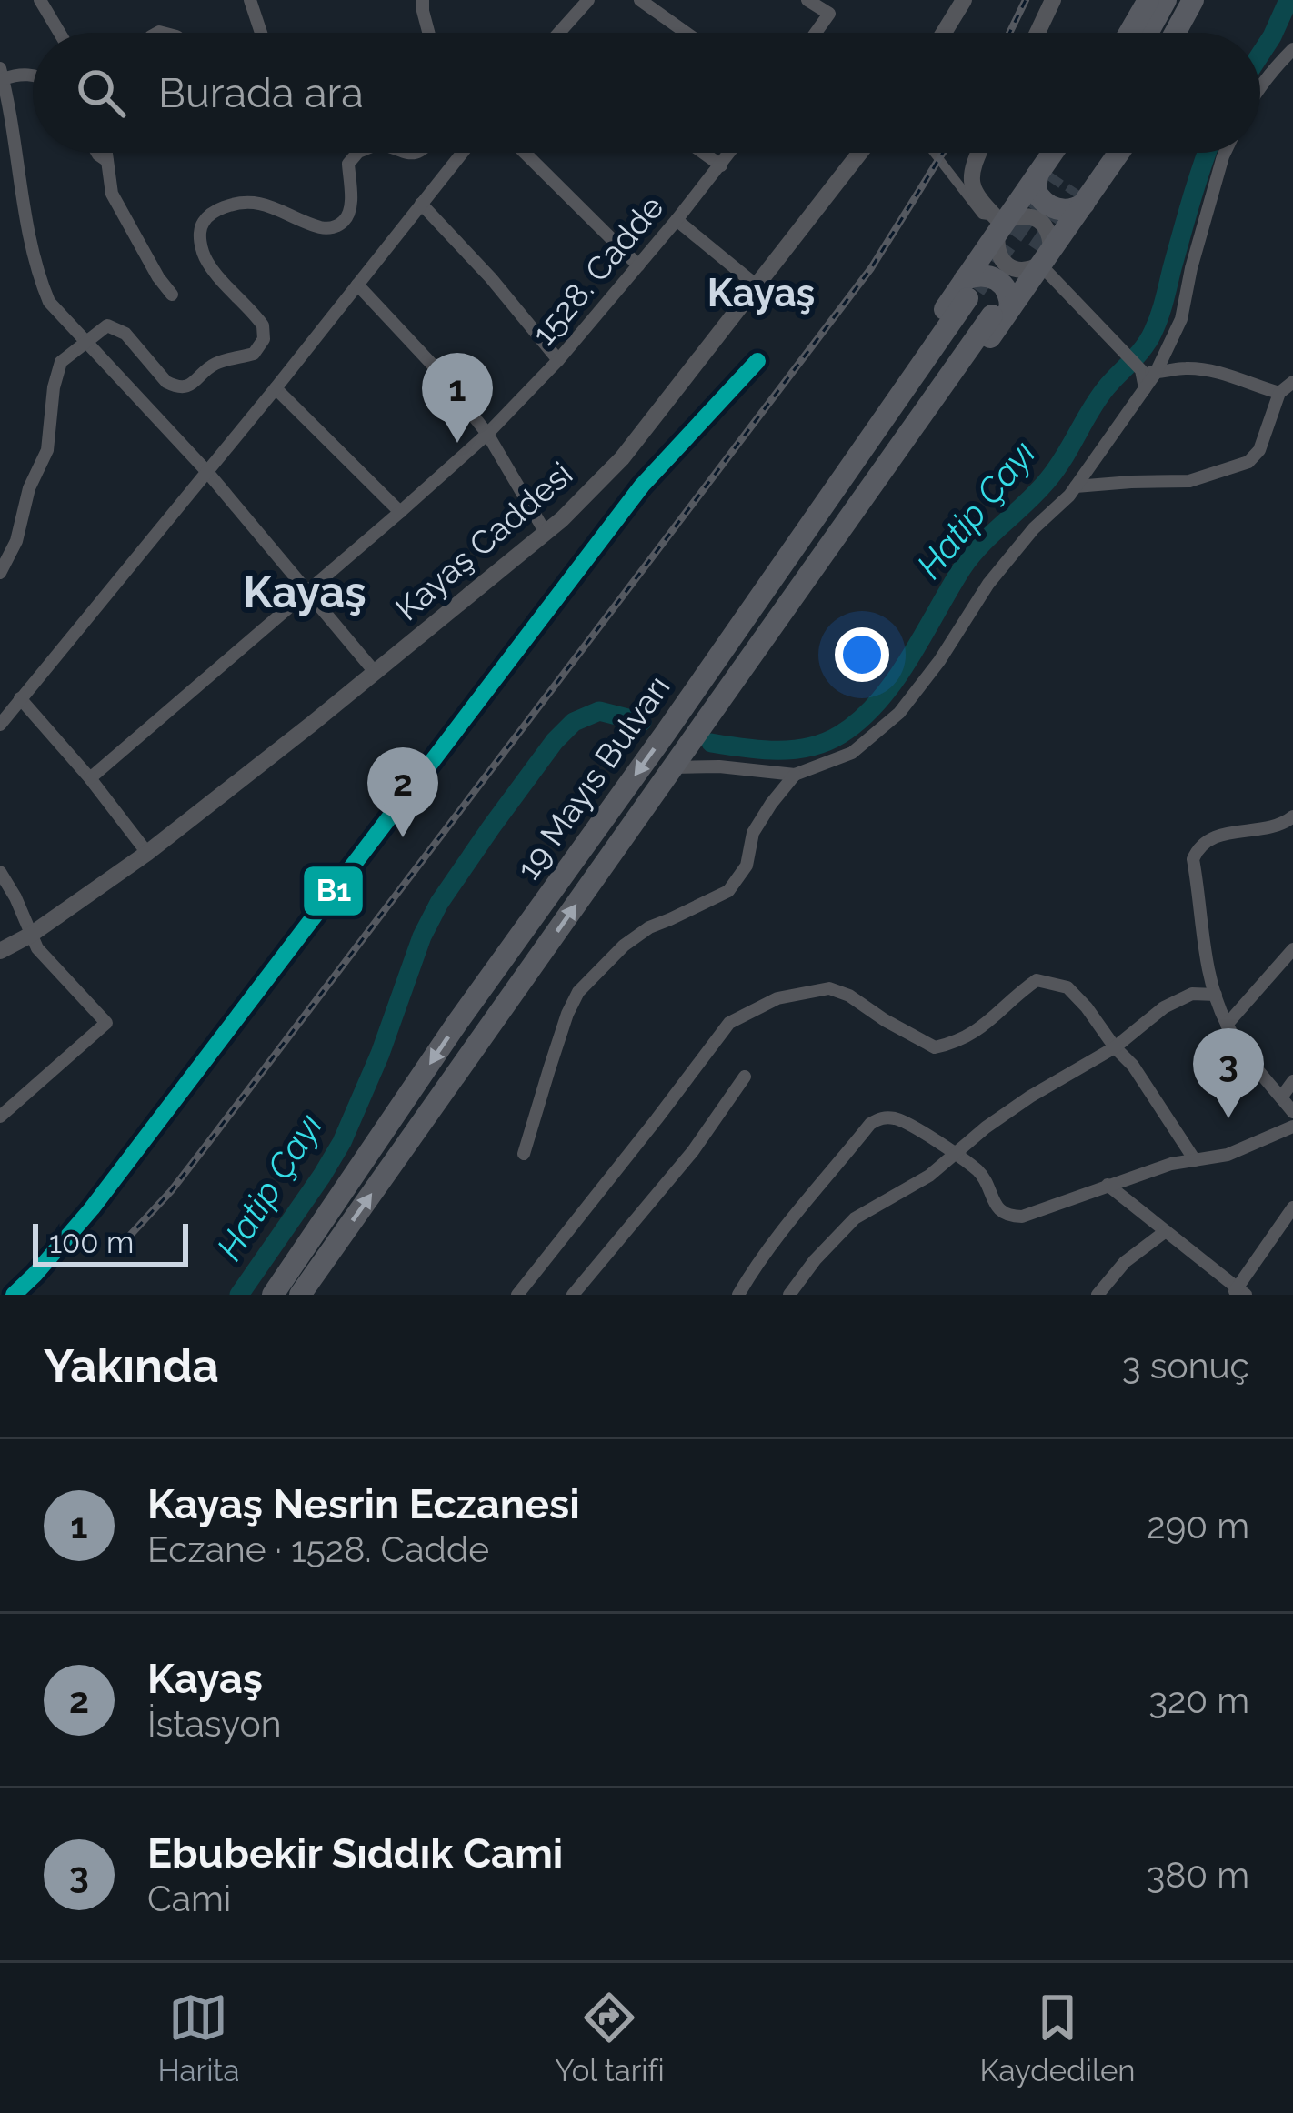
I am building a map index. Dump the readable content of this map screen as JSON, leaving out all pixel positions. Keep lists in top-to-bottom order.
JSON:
{
  "streets": {
    "highway": ["19 Mayıs Bulvarı"],
    "street": ["1528. Cadde", "Kayaş Caddesi"]
  },
  "districts": ["Kayaş", "Kayaş"],
  "water": ["Hatip Çayı"],
  "lines": ["transit line B1"],
  "scale_bar": "100 m",
  "page": {
    "search": "Burada ara",
    "pins": ["1", "2", "3"],
    "scale": "100 m",
    "heading": ["Yakında", "3 sonuç"],
    "list": [
      {
        "mark": "1",
        "name": "Kayaş Nesrin Eczanesi",
        "note": "Eczane · 1528. Cadde",
        "value": "290 m"
      },
      {
        "mark": "2",
        "name": "Kayaş",
        "note": "İstasyon",
        "value": "320 m"
      },
      {
        "mark": "3",
        "name": "Ebubekir Sıddık Cami",
        "note": "Cami",
        "value": "380 m"
      }
    ],
    "nav": ["Harita", "Yol tarifi", "Kaydedilen"]
  }
}
